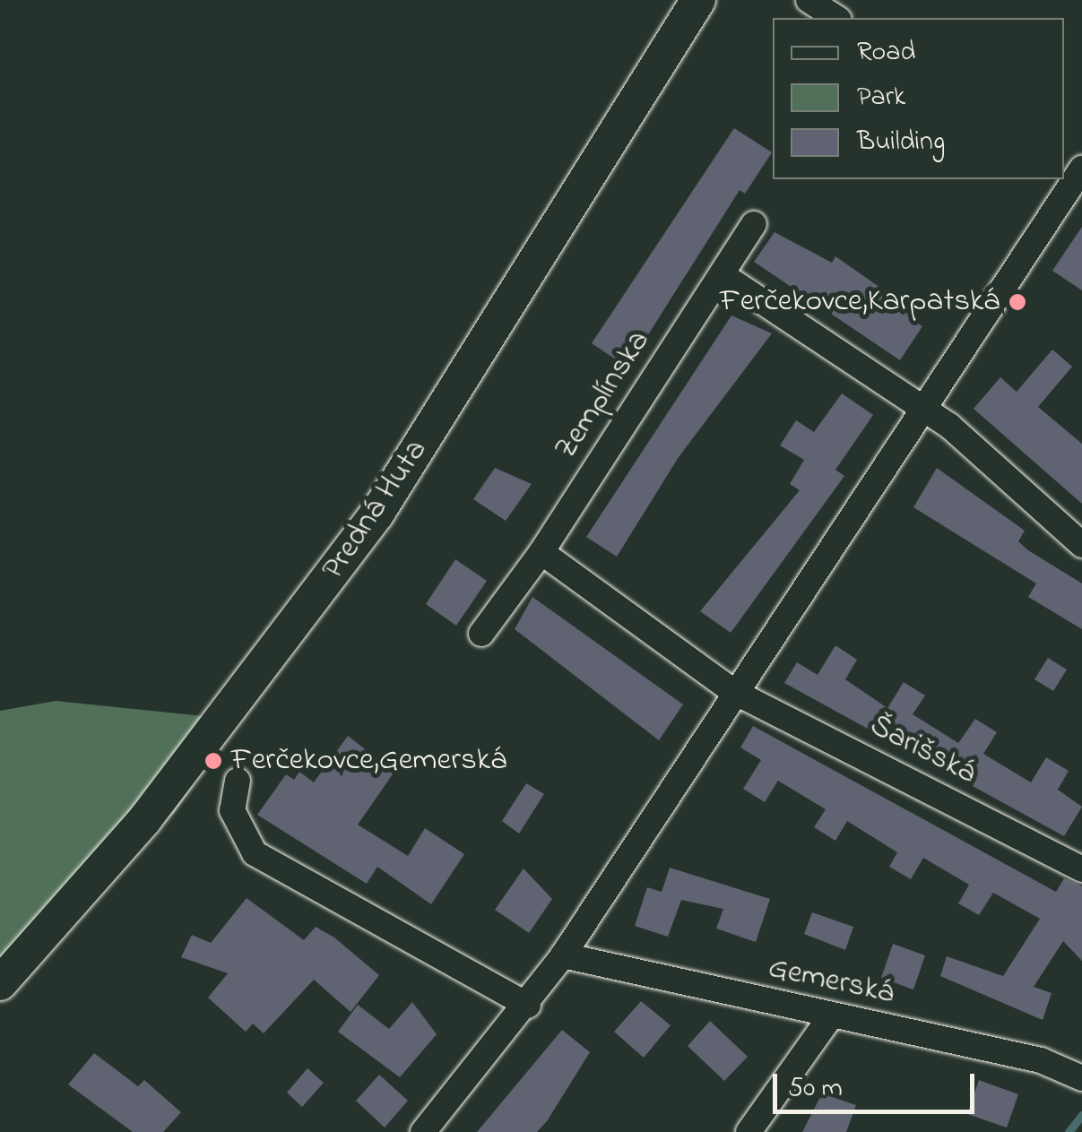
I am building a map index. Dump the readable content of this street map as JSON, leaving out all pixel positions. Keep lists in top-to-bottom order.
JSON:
{
  "streets": {
    "main road": ["Predná Huta"],
    "street": ["Zemplínska", "Šarišská", "Gemerská"]
  },
  "crossings": [
    ["Zemplínska", "Šarišská"]
  ],
  "places": ["Ferčekovce,Karpatská", "Ferčekovce,Gemerská"],
  "legend": ["Road", "Park", "Building"],
  "scale_bar": "50 m"
}
